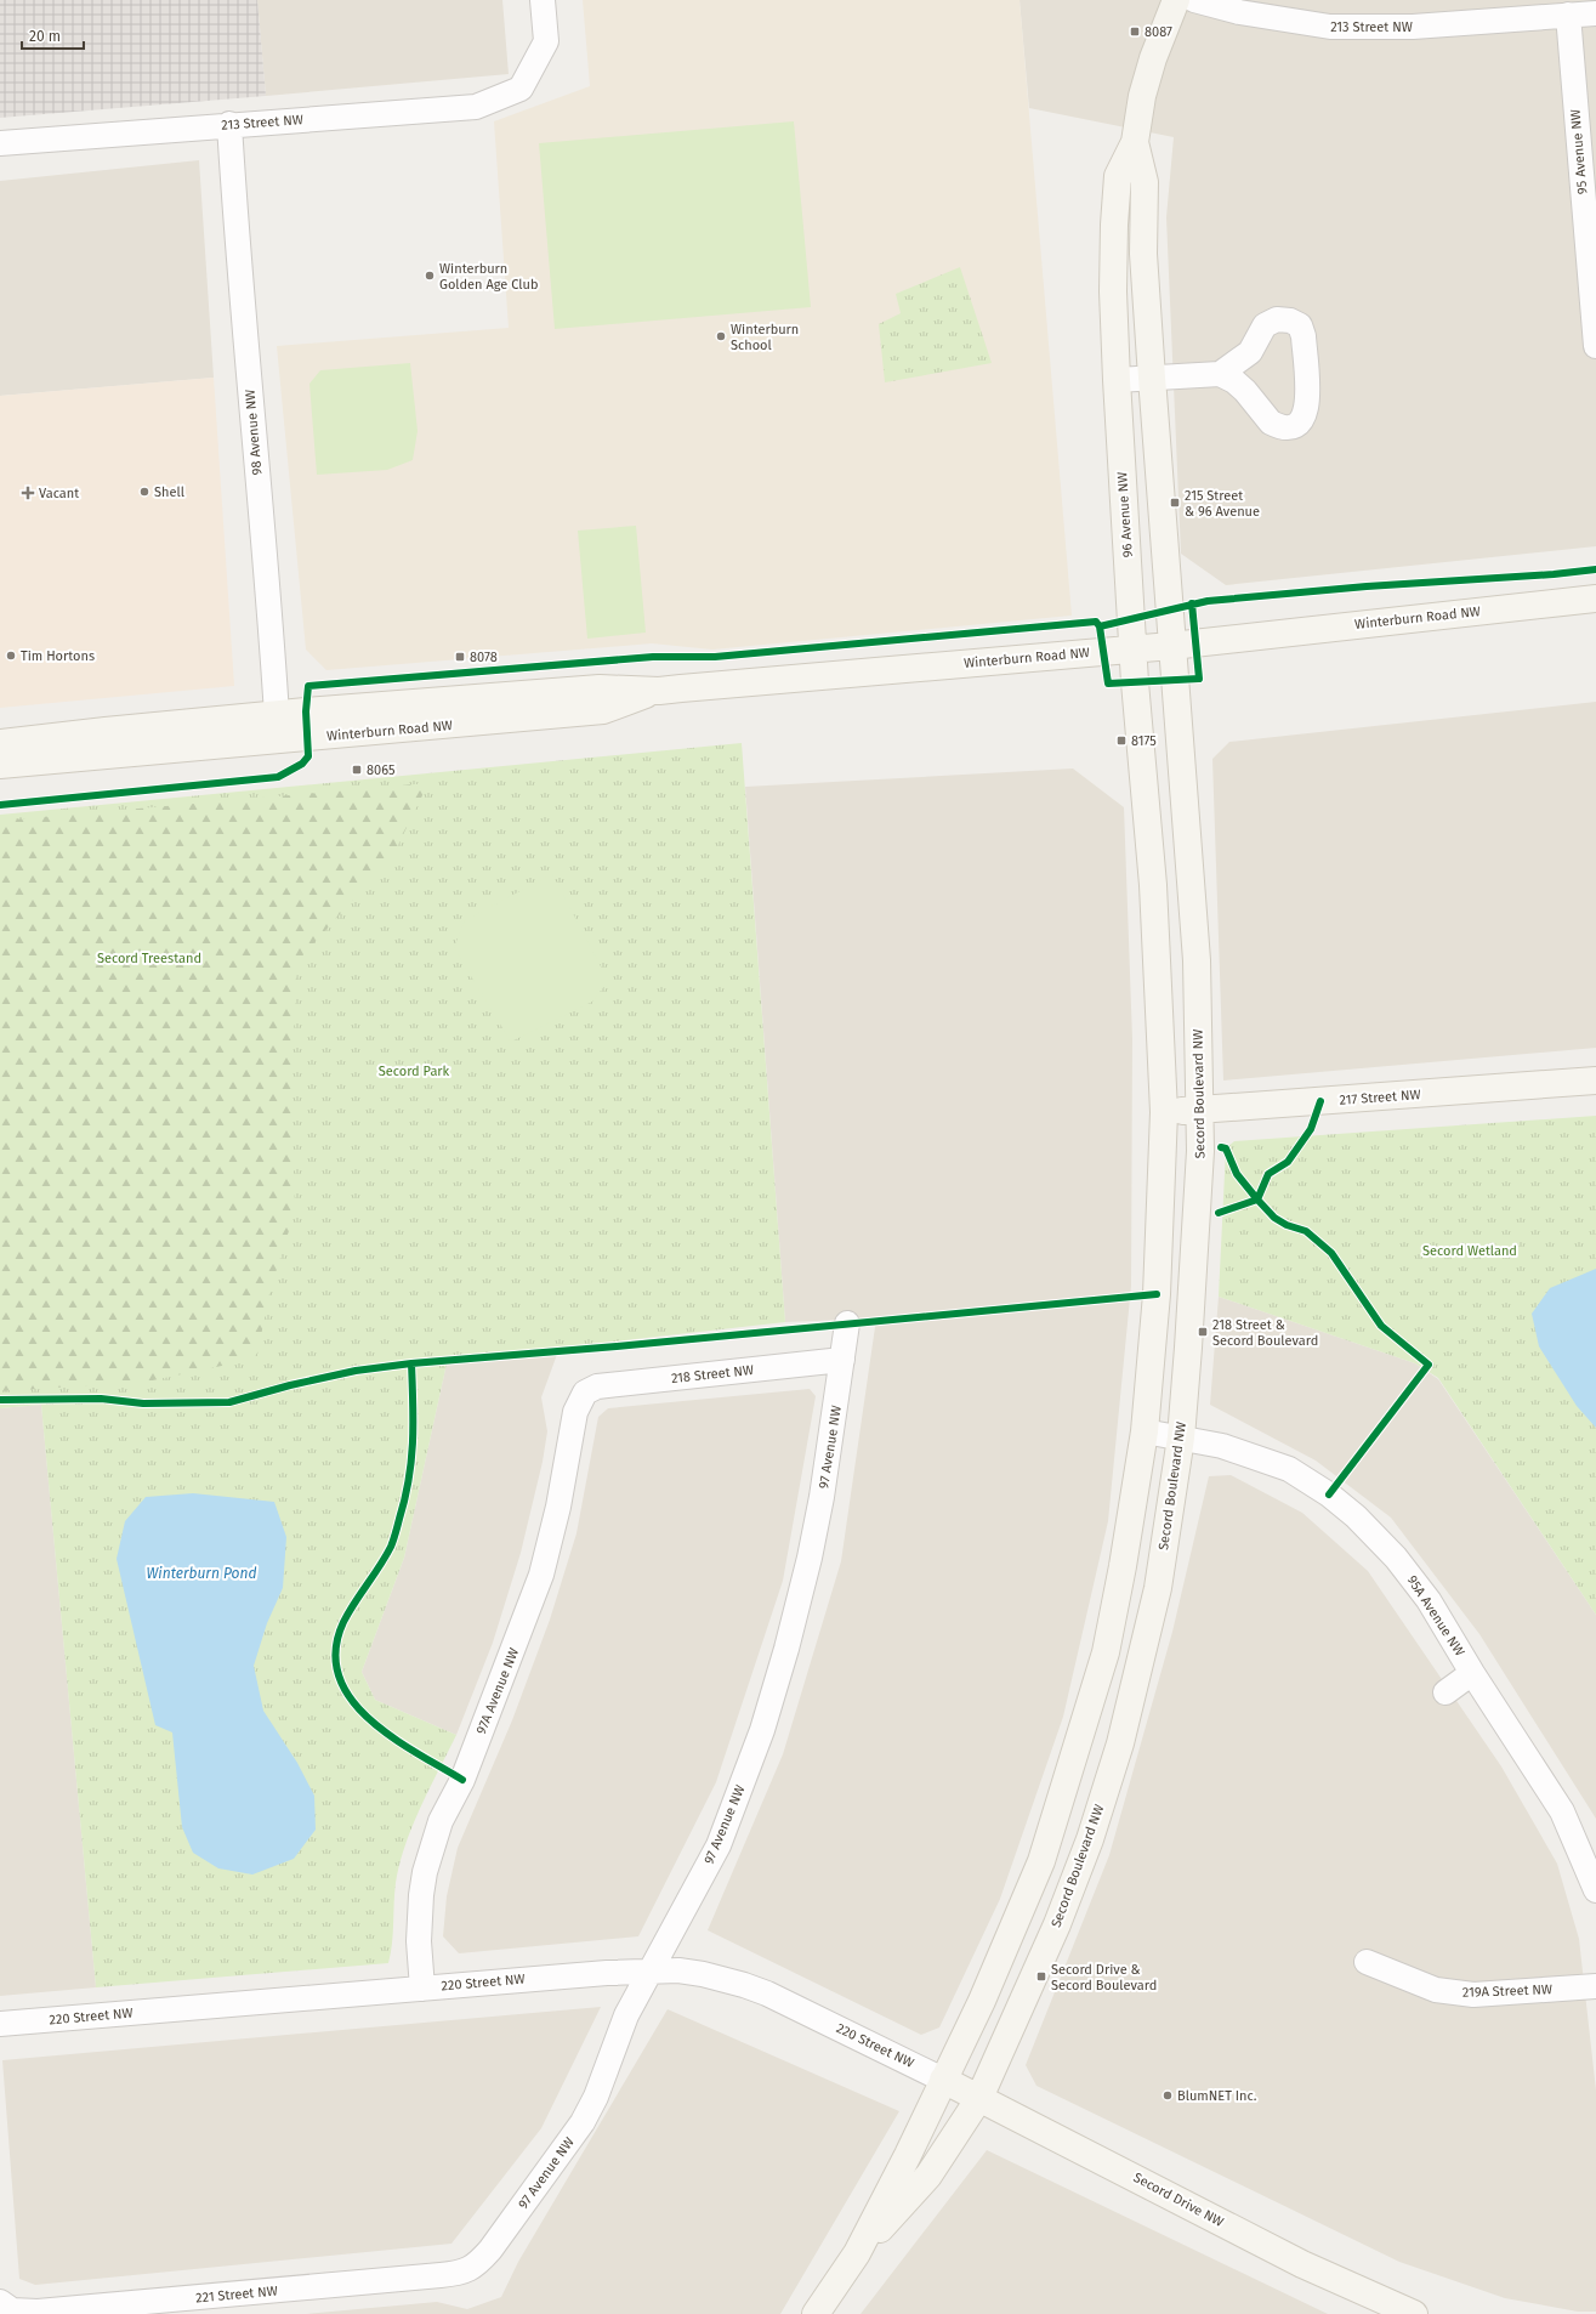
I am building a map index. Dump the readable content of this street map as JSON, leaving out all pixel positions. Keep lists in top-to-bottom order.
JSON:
{
  "streets": {
    "street": [
      "213 Street NW",
      "95 Avenue NW",
      "98 Avenue NW",
      "96 Avenue NW",
      "Winterburn Road NW",
      "Secord Boulevard NW",
      "217 Street NW",
      "218 Street NW",
      "97 Avenue NW",
      "95A Avenue NW",
      "97A Avenue NW",
      "220 Street NW",
      "219A Street NW",
      "Secord Drive NW",
      "221 Street NW"
    ]
  },
  "crossings": [
    ["213 Street NW", "95 Avenue NW"],
    ["213 Street NW", "98 Avenue NW"],
    ["98 Avenue NW", "Winterburn Road NW"],
    ["96 Avenue NW", "Winterburn Road NW"],
    ["96 Avenue NW", "Secord Boulevard NW"],
    ["Winterburn Road NW", "Secord Boulevard NW"],
    ["Secord Boulevard NW", "217 Street NW"],
    ["Secord Boulevard NW", "95A Avenue NW"],
    ["Secord Boulevard NW", "220 Street NW"],
    ["Secord Boulevard NW", "Secord Drive NW"],
    ["218 Street NW", "97 Avenue NW"],
    ["218 Street NW", "97A Avenue NW"],
    ["97 Avenue NW", "220 Street NW"],
    ["97 Avenue NW", "221 Street NW"],
    ["97A Avenue NW", "220 Street NW"],
    ["220 Street NW", "Secord Drive NW"]
  ],
  "water": ["Winterburn Pond"],
  "parks": ["Secord Treestand", "Secord Park", "Secord Wetland"],
  "places": {
    "transit": [
      "8087",
      "215 Street & 96 Avenue",
      "8078",
      "8175",
      "8065",
      "218 Street & Secord Boulevard",
      "Secord Drive & Secord Boulevard"
    ],
    "other": [
      "Winterburn Golden Age Club",
      "Winterburn School",
      "Shell",
      "Tim Hortons",
      "BlumNET Inc."
    ],
    "health": ["Vacant"]
  },
  "scale_bar": "20 m"
}
